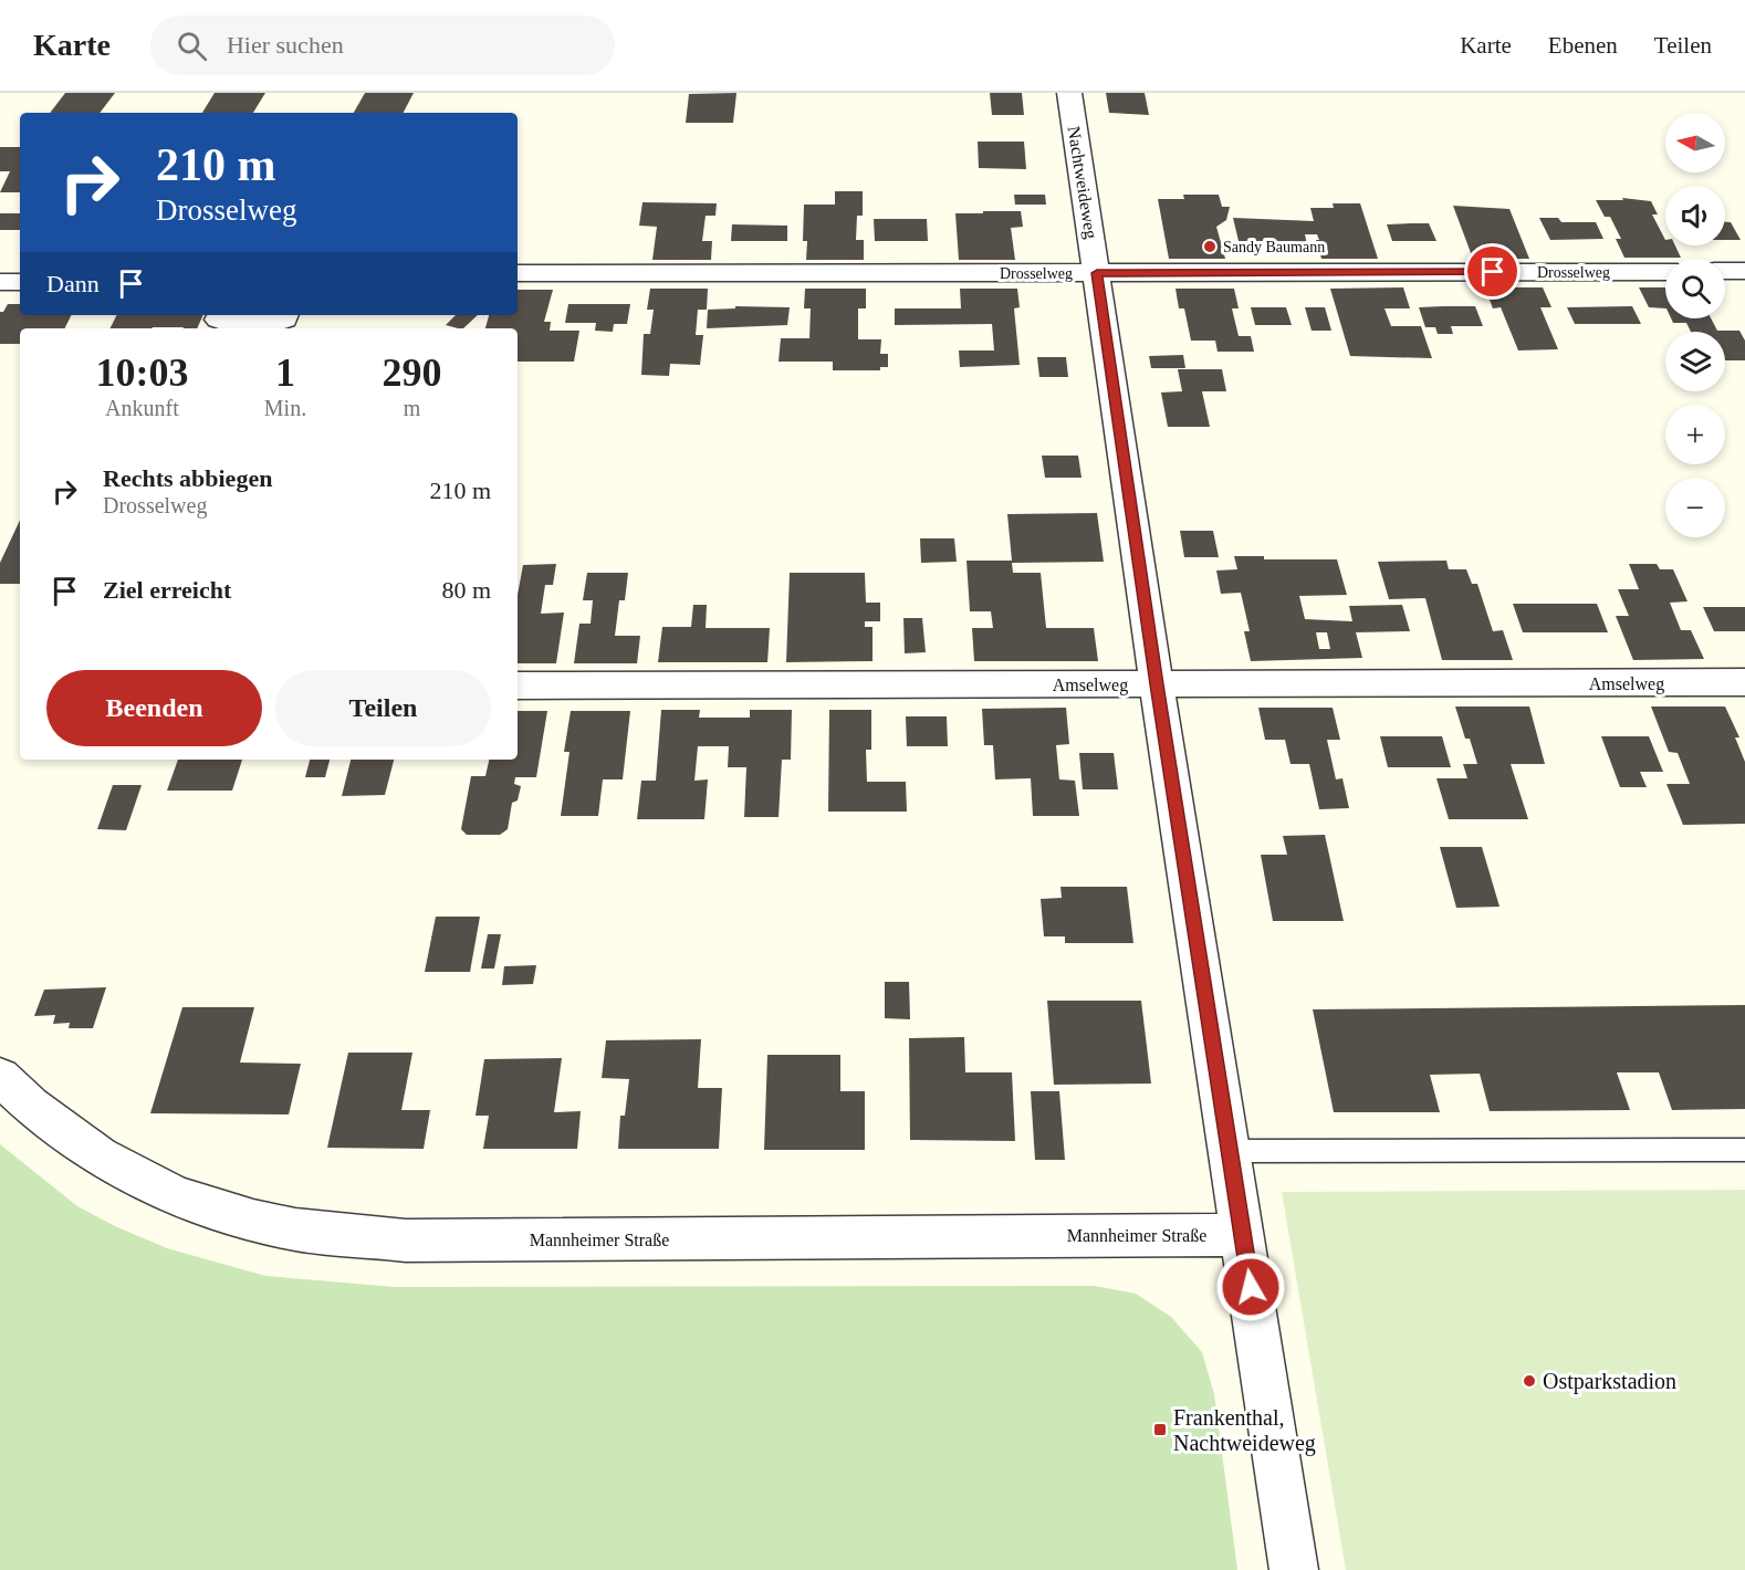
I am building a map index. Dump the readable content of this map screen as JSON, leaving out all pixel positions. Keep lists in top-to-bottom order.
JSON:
{
  "streets": {
    "street": [
      "Nachtweideweg",
      "Drosselweg",
      "Amselweg",
      "Mannheimer Straße"
    ]
  },
  "crossings": [
    ["Nachtweideweg", "Drosselweg"],
    ["Nachtweideweg", "Amselweg"],
    ["Nachtweideweg", "Mannheimer Straße"]
  ],
  "places": {
    "other": ["Sandy Baumann", "Ostparkstadion"],
    "transit": ["Frankenthal, Nachtweideweg"]
  },
  "north": "left",
  "page": {
    "header": "Karte",
    "search": "Hier suchen",
    "nav": ["Karte", "Ebenen", "Teilen"],
    "map_buttons": ["+", "−"],
    "turn": ["210 m", "Drosselweg"],
    "then": "Dann",
    "eta": [
      "10:03",
      "Ankunft",
      "1",
      "Min.",
      "290",
      "m"
    ],
    "list": [
      {
        "name": "Rechts abbiegen",
        "note": "Drosselweg",
        "value": "210 m"
      },
      {
        "name": "Ziel erreicht",
        "value": "80 m"
      }
    ],
    "buttons": ["Beenden", "Teilen"]
  }
}
